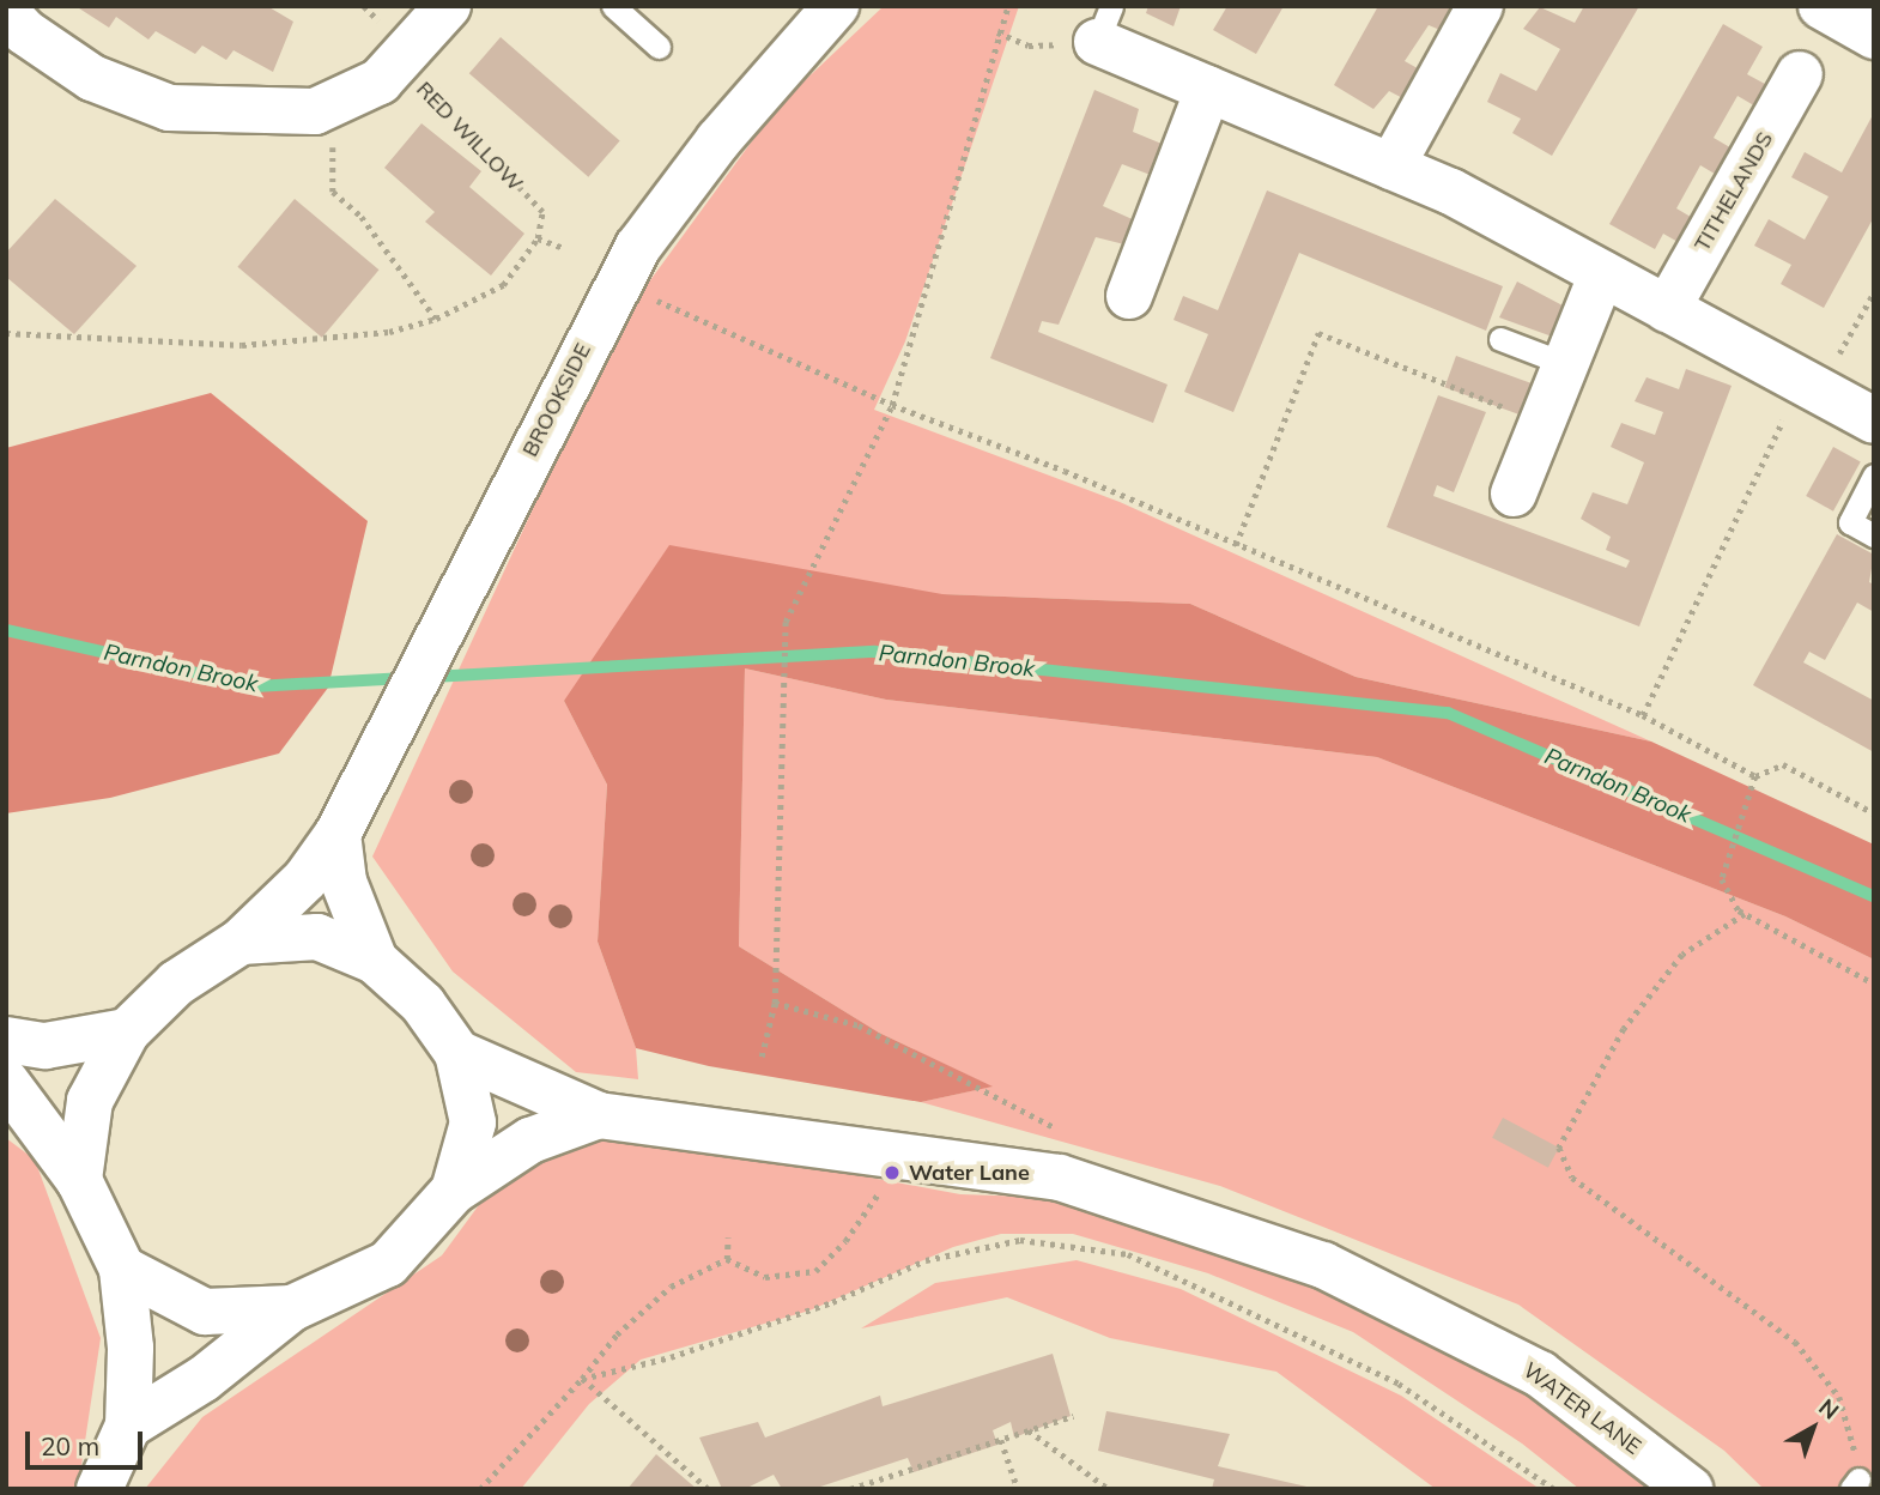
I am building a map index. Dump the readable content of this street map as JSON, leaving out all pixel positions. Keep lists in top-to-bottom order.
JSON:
{
  "streets": {
    "street": ["TITHELANDS", "BROOKSIDE", "WATER LANE"],
    "path": ["RED WILLOW"]
  },
  "water": ["Parndon Brook"],
  "places": ["Water Lane"],
  "scale_bar": "20 m",
  "north": "top right"
}
